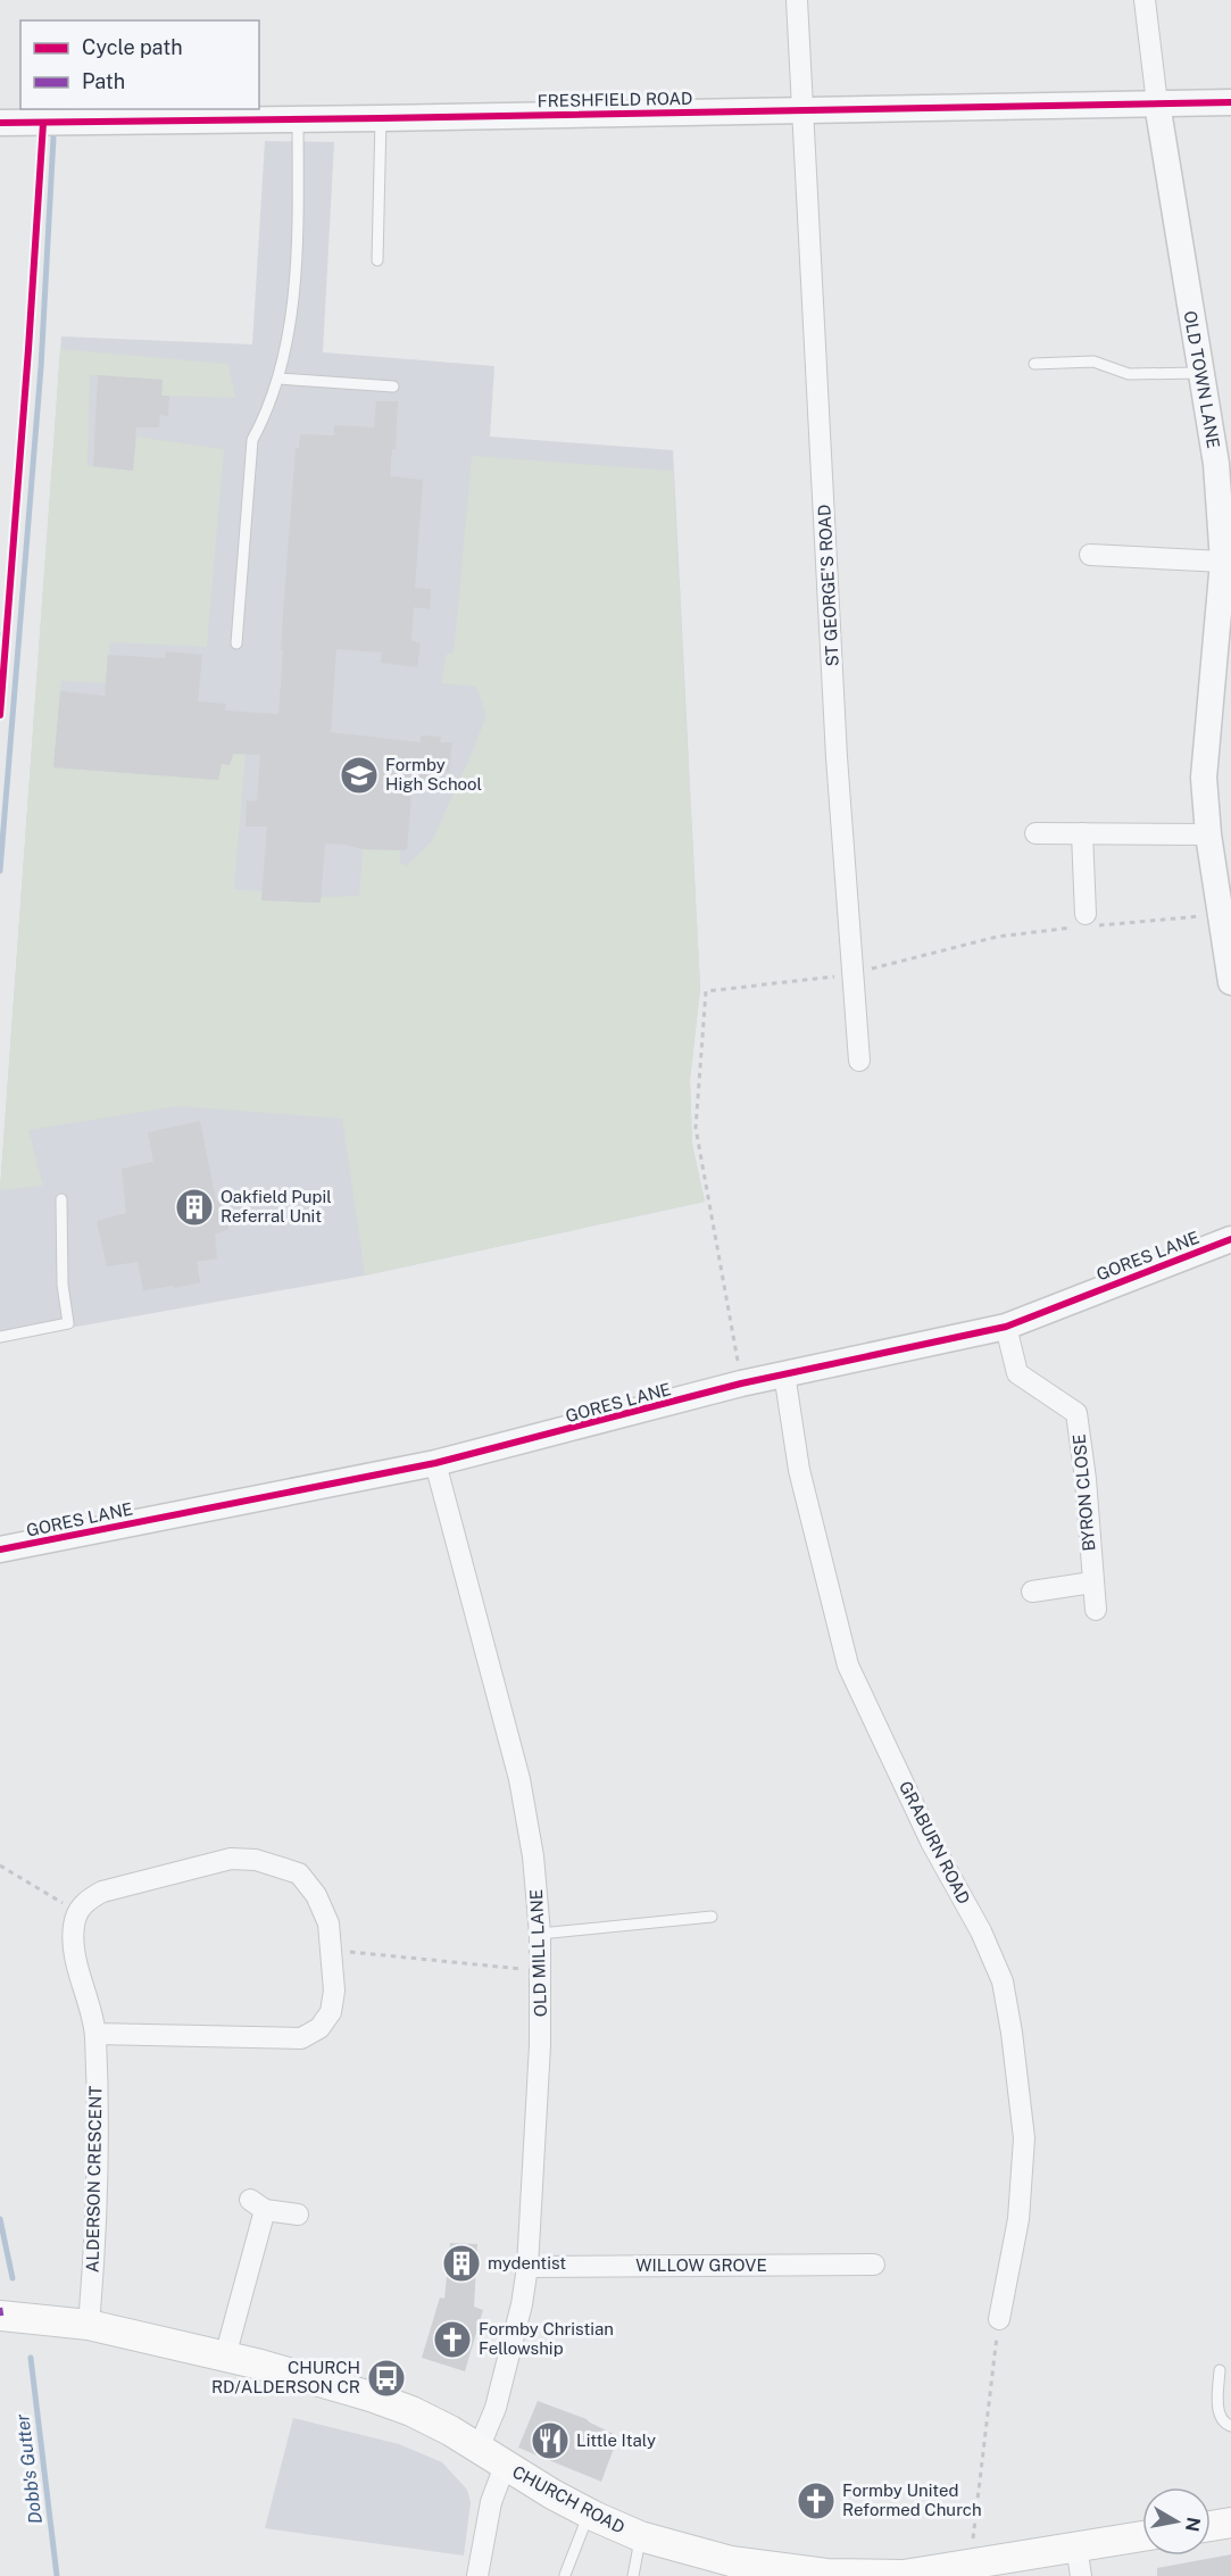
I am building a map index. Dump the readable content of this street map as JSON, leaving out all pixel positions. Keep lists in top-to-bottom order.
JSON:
{
  "streets": {
    "main road": ["CHURCH ROAD"],
    "street": [
      "FRESHFIELD ROAD",
      "OLD TOWN LANE",
      "ST GEORGE'S ROAD",
      "GORES LANE",
      "BYRON CLOSE",
      "GRABURN ROAD",
      "OLD MILL LANE",
      "ALDERSON CRESCENT",
      "WILLOW GROVE"
    ]
  },
  "crossings": [
    ["FRESHFIELD ROAD", "OLD TOWN LANE"],
    ["FRESHFIELD ROAD", "ST GEORGE'S ROAD"],
    ["GORES LANE", "BYRON CLOSE"],
    ["GORES LANE", "GRABURN ROAD"],
    ["GORES LANE", "OLD MILL LANE"],
    ["OLD MILL LANE", "WILLOW GROVE"],
    ["OLD MILL LANE", "CHURCH ROAD"],
    ["ALDERSON CRESCENT", "CHURCH ROAD"]
  ],
  "water": ["Dobb's Gutter"],
  "places": {
    "school or university": ["Formby High School"],
    "building": ["Oakfield Pupil Referral Unit", "mydentist"],
    "church": ["Formby Christian Fellowship", "Formby United Reformed Church"],
    "bus stop": ["CHURCH RD/ALDERSON CR"],
    "restaurant": ["Little Italy"]
  },
  "legend": ["Cycle path", "Path"],
  "north": "right"
}
